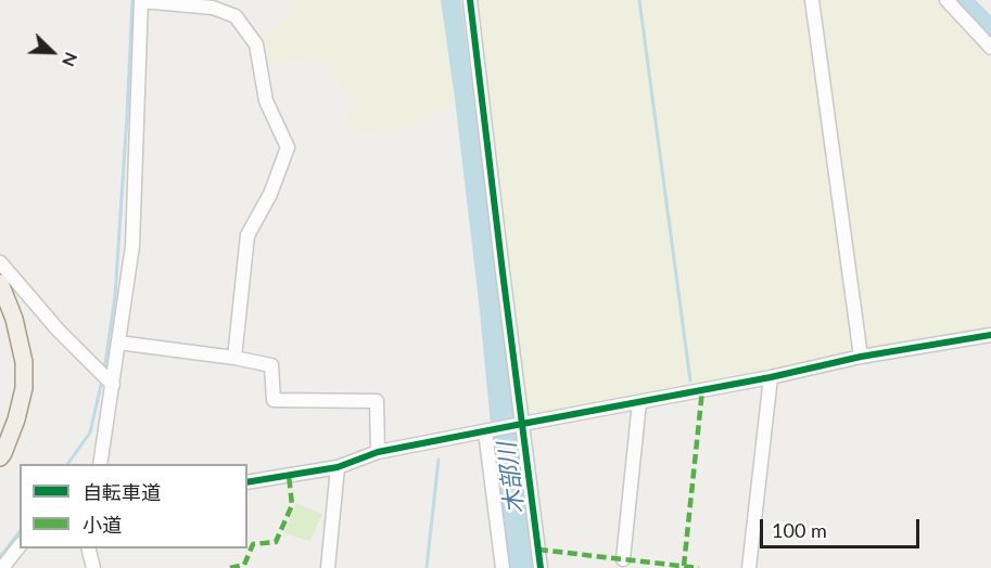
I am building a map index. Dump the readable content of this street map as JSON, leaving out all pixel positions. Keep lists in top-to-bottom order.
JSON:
{
  "water": ["木部川"],
  "legend": ["自転車道", "小道"],
  "scale_bar": "100 m",
  "north": "bottom right"
}
